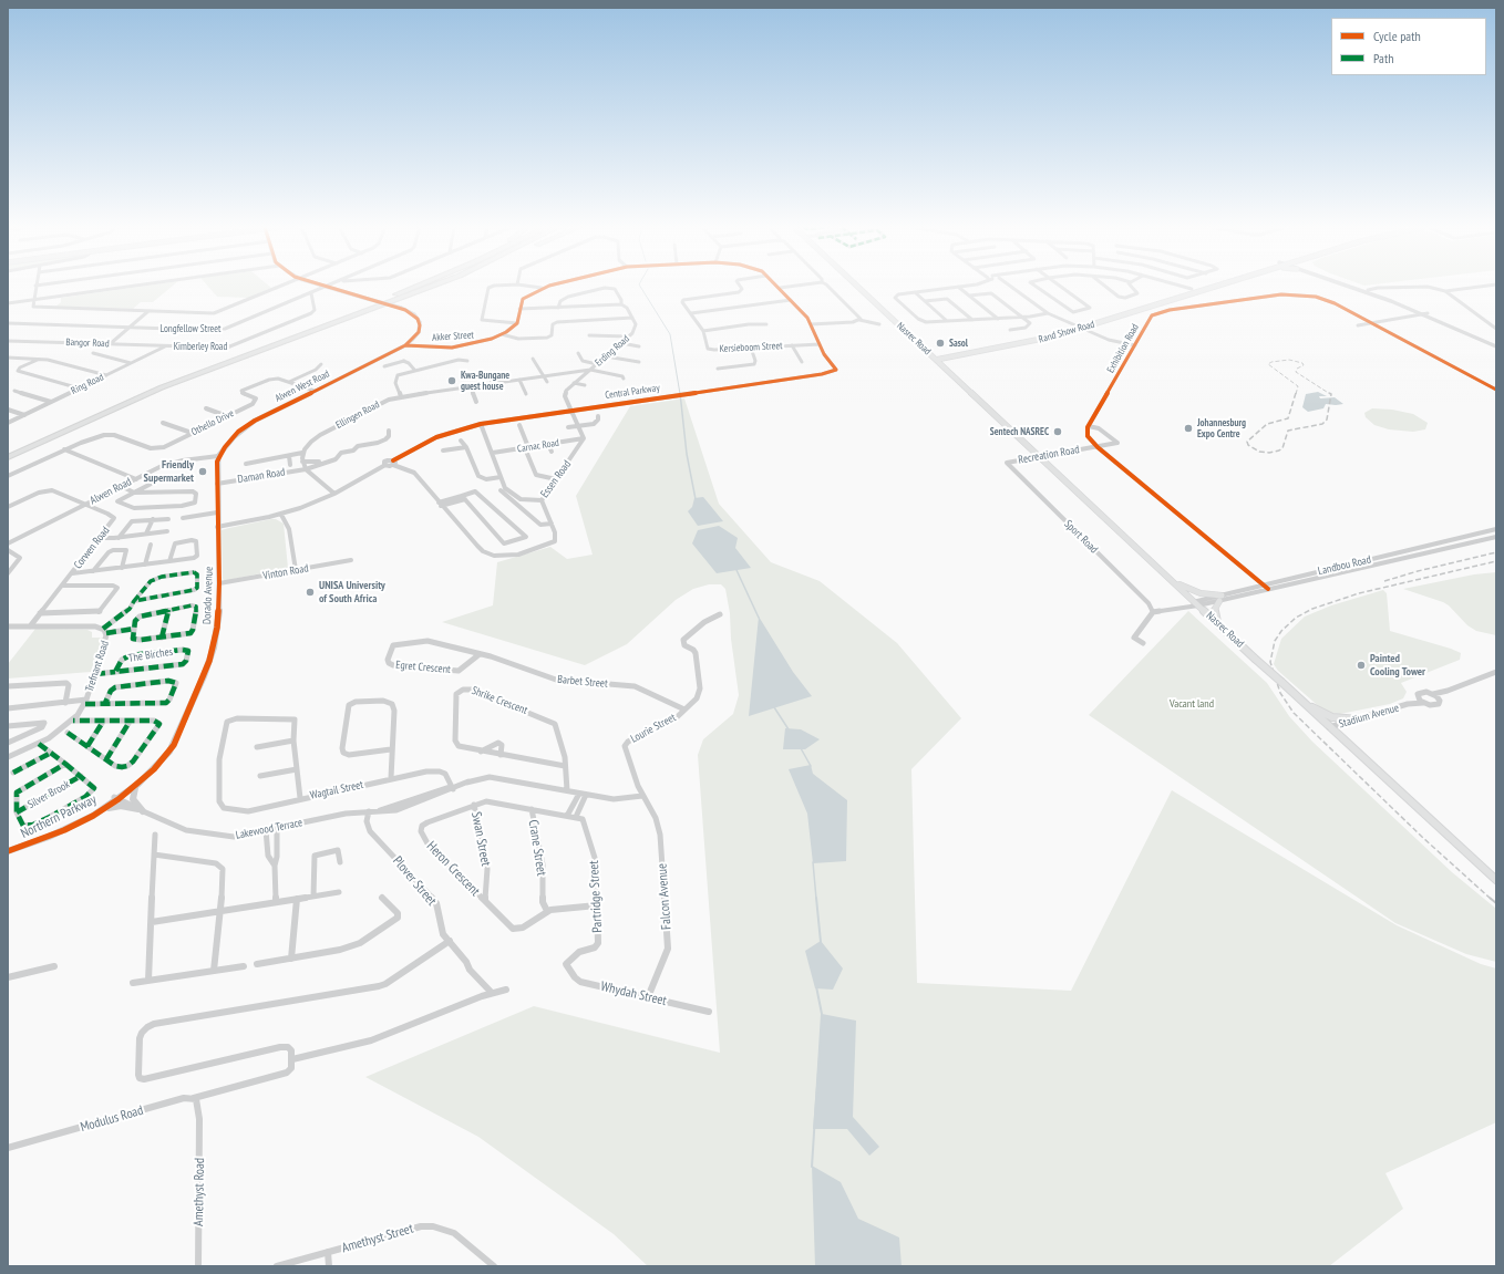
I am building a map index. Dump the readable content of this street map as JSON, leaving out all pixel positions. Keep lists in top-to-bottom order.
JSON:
{
  "streets": {
    "main road": ["Rand Show Road", "Nasrec Road"],
    "street": [
      "Longfellow Street",
      "Akker Street",
      "Bangor Road",
      "Kimberley Road",
      "Kersieboom Street",
      "Exhibition Road",
      "Erding Road",
      "Ring Road",
      "Alwen West Road",
      "Central Parkway",
      "Ellingen Road",
      "Othello Drive",
      "Carnac Road",
      "Recreation Road",
      "Daman Road",
      "Essen Road",
      "Alwen Road",
      "Sport Road",
      "Corwen Road",
      "Landbou Road",
      "Vinton Road",
      "Dorado Avenue",
      "The Birches",
      "Trefnant Road",
      "Egret Crescent",
      "Barbet Street",
      "Shrike Crescent",
      "Stadium Avenue",
      "Lourie Street",
      "Wagtail Street",
      "Silver Brook",
      "Northern Parkway",
      "Lakewood Terrace",
      "Swan Street",
      "Crane Street",
      "Heron Crescent",
      "Plover Street",
      "Partridge Street",
      "Falcon Avenue",
      "Whydah Street",
      "Modulus Road",
      "Amethyst Road",
      "Amethyst Street"
    ]
  },
  "crossings": [
    ["Longfellow Street", "Kimberley Road"],
    ["Rand Show Road", "Nasrec Road"],
    ["Akker Street", "Alwen West Road"],
    ["Nasrec Road", "Recreation Road"],
    ["Nasrec Road", "Landbou Road"],
    ["Nasrec Road", "Stadium Avenue"],
    ["Bangor Road", "Kimberley Road"],
    ["Bangor Road", "Ring Road"],
    ["Kimberley Road", "Ring Road"],
    ["Kersieboom Street", "Central Parkway"],
    ["Exhibition Road", "Recreation Road"],
    ["Erding Road", "Ellingen Road"],
    ["Alwen West Road", "Othello Drive"],
    ["Alwen West Road", "Alwen Road"],
    ["Alwen West Road", "Dorado Avenue"],
    ["Central Parkway", "Essen Road"],
    ["Carnac Road", "Essen Road"],
    ["Recreation Road", "Sport Road"],
    ["Daman Road", "Dorado Avenue"],
    ["Alwen Road", "Corwen Road"],
    ["Alwen Road", "Dorado Avenue"],
    ["Sport Road", "Landbou Road"],
    ["Corwen Road", "Trefnant Road"],
    ["Vinton Road", "Dorado Avenue"],
    ["Dorado Avenue", "Northern Parkway"],
    ["Dorado Avenue", "Lakewood Terrace"],
    ["The Birches", "Trefnant Road"],
    ["Trefnant Road", "Silver Brook"],
    ["Egret Crescent", "Barbet Street"],
    ["Barbet Street", "Lourie Street"],
    ["Shrike Crescent", "Lakewood Terrace"],
    ["Lourie Street", "Lakewood Terrace"],
    ["Lourie Street", "Falcon Avenue"],
    ["Wagtail Street", "Lakewood Terrace"],
    ["Northern Parkway", "Lakewood Terrace"],
    ["Lakewood Terrace", "Plover Street"],
    ["Lakewood Terrace", "Falcon Avenue"],
    ["Swan Street", "Heron Crescent"],
    ["Crane Street", "Heron Crescent"],
    ["Heron Crescent", "Partridge Street"],
    ["Partridge Street", "Whydah Street"],
    ["Falcon Avenue", "Whydah Street"],
    ["Modulus Road", "Amethyst Road"]
  ],
  "parks": ["Vacant land"],
  "places": [
    "Sasol",
    "Kwa-Bungane guest house",
    "Johannesburg Expo Centre",
    "Sentech NASREC",
    "Friendly Supermarket",
    "UNISA University of South Africa",
    "Painted Cooling Tower"
  ],
  "legend": ["Cycle path", "Path"]
}
